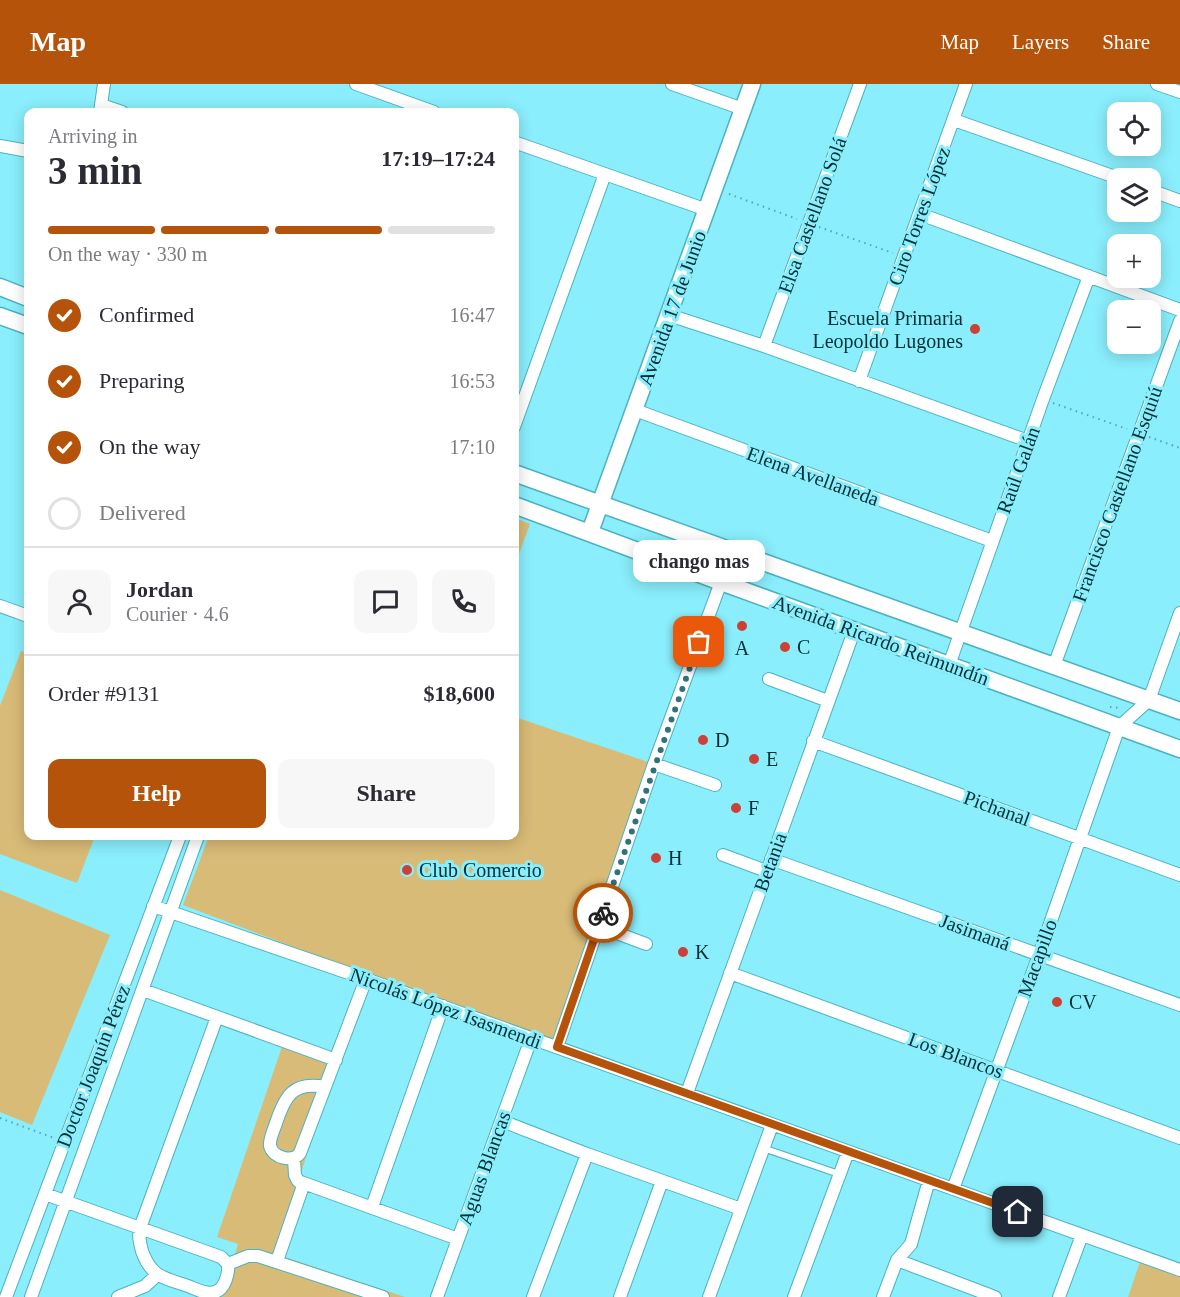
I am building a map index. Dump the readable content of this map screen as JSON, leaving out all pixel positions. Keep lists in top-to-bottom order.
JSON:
{
  "streets": {
    "street": [
      "Elsa Castellano Solá",
      "Ciro Torres López",
      "Avenida 17 de Junio",
      "Raúl Galán",
      "Elena Avellaneda",
      "Francisco Castellano Esquiú",
      "Avenida Ricardo Reimundín",
      "Pichanal",
      "Betania",
      "Jasimaná",
      "Macapillo",
      "Nicolás López Isasmendi",
      "Los Blancos",
      "Doctor Joaquín Pérez",
      "Aguas Blancas"
    ]
  },
  "crossings": [
    ["Avenida 17 de Junio", "Elena Avellaneda"],
    ["Avenida 17 de Junio", "Avenida Ricardo Reimundín"],
    ["Raúl Galán", "Elena Avellaneda"],
    ["Raúl Galán", "Avenida Ricardo Reimundín"],
    ["Francisco Castellano Esquiú", "Avenida Ricardo Reimundín"],
    ["Avenida Ricardo Reimundín", "Betania"],
    ["Avenida Ricardo Reimundín", "Macapillo"],
    ["Pichanal", "Betania"],
    ["Pichanal", "Macapillo"],
    ["Betania", "Jasimaná"],
    ["Betania", "Nicolás López Isasmendi"],
    ["Betania", "Los Blancos"],
    ["Jasimaná", "Macapillo"],
    ["Macapillo", "Nicolás López Isasmendi"],
    ["Macapillo", "Los Blancos"],
    ["Nicolás López Isasmendi", "Doctor Joaquín Pérez"],
    ["Nicolás López Isasmendi", "Aguas Blancas"]
  ],
  "places": [
    "Escuela Primaria Leopoldo Lugones",
    "A",
    "chango mas",
    "C",
    "D",
    "E",
    "F",
    "H",
    "Club Comercio",
    "K",
    "CV"
  ],
  "page": {
    "header": "Map",
    "nav": ["Map", "Layers", "Share"],
    "map_buttons": ["+", "−"],
    "heading": ["3 min", "Arriving in", "17:19–17:24"],
    "panel": [
      "Jordan",
      "Courier · 4.6",
      "Order #9131",
      "$18,600"
    ],
    "bar": "On the way · 330 m",
    "list": [
      ["Confirmed", "16:47"],
      ["Preparing", "16:53"],
      ["On the way", "17:10"],
      "Delivered"
    ],
    "bubble": "chango mas",
    "buttons": ["Help", "Share"]
  }
}
